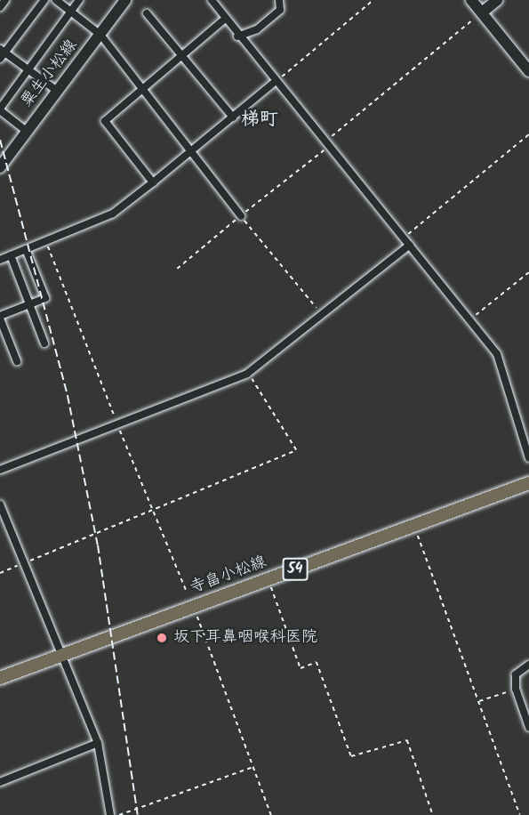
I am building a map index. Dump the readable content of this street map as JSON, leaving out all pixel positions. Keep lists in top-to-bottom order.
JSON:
{
  "streets": {
    "main road": ["粟生小松線", "54", "寺畠小松線"]
  },
  "districts": ["梯町"],
  "places": ["坂下耳鼻咽喉科医院"]
}
